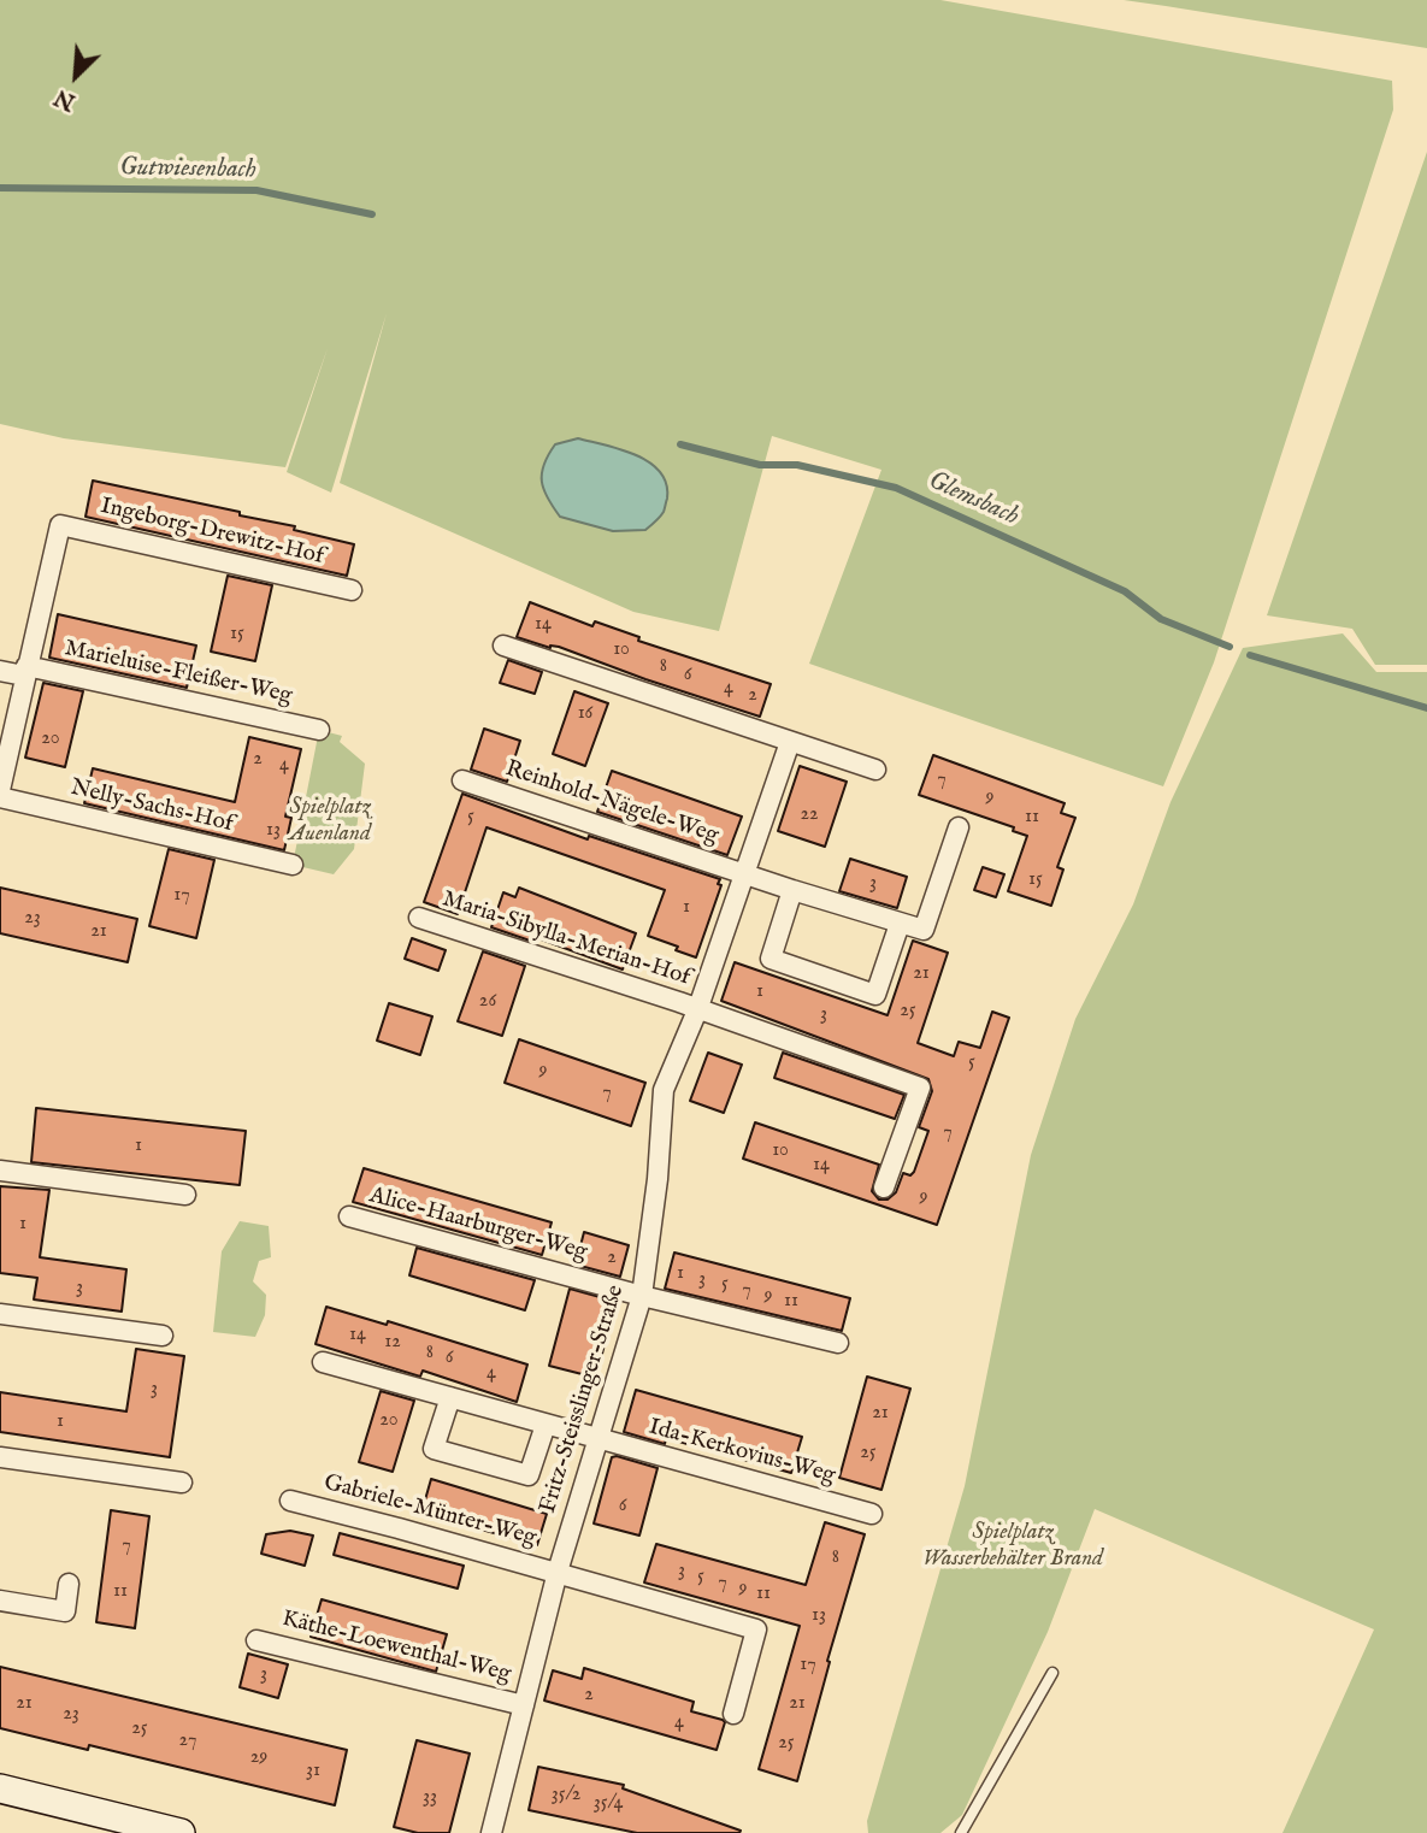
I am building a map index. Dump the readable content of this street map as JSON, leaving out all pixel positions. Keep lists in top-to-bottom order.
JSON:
{
  "streets": {
    "street": [
      "Ingeborg-Drewitz-Hof",
      "Marieluise-Fleißer-Weg",
      "Reinhold-Nägele-Weg",
      "Nelly-Sachs-Hof",
      "Maria-Sibylla-Merian-Hof",
      "Alice-Haarburger-Weg",
      "Fritz-Steisslinger-Straße",
      "Ida-Kerkovius-Weg",
      "Gabriele-Münter-Weg",
      "Käthe-Loewenthal-Weg"
    ]
  },
  "crossings": [
    ["Ingeborg-Drewitz-Hof", "Marieluise-Fleißer-Weg"],
    ["Reinhold-Nägele-Weg", "Fritz-Steisslinger-Straße"],
    ["Maria-Sibylla-Merian-Hof", "Fritz-Steisslinger-Straße"],
    ["Alice-Haarburger-Weg", "Fritz-Steisslinger-Straße"],
    ["Fritz-Steisslinger-Straße", "Ida-Kerkovius-Weg"],
    ["Fritz-Steisslinger-Straße", "Gabriele-Münter-Weg"],
    ["Fritz-Steisslinger-Straße", "Käthe-Loewenthal-Weg"]
  ],
  "water": ["Gutwiesenbach", "Glemsbach"],
  "parks": ["Spielplatz Auenland", "Spielplatz Wasserbehälter Brand"],
  "house_numbers": [
    "14",
    "15",
    "10",
    "8",
    "6",
    "4",
    "2",
    "16",
    "20",
    "2",
    "4",
    "7",
    "9",
    "22",
    "5",
    "11",
    "13",
    "15",
    "3",
    "17",
    "1",
    "23",
    "21",
    "21",
    "1",
    "26",
    "25",
    "3",
    "5",
    "9",
    "7",
    "7",
    "1",
    "10",
    "14",
    "9",
    "1",
    "2",
    "1",
    "3",
    "5",
    "3",
    "7",
    "9",
    "11",
    "14",
    "12",
    "8",
    "6",
    "4",
    "3",
    "21",
    "20",
    "1",
    "25",
    "6",
    "7",
    "8",
    "3",
    "5",
    "7",
    "9",
    "11",
    "11",
    "13",
    "17",
    "3",
    "2",
    "21",
    "21",
    "23",
    "4",
    "25",
    "27",
    "25",
    "29",
    "31",
    "35/2",
    "33",
    "35/4"
  ],
  "north": "bottom left"
}
